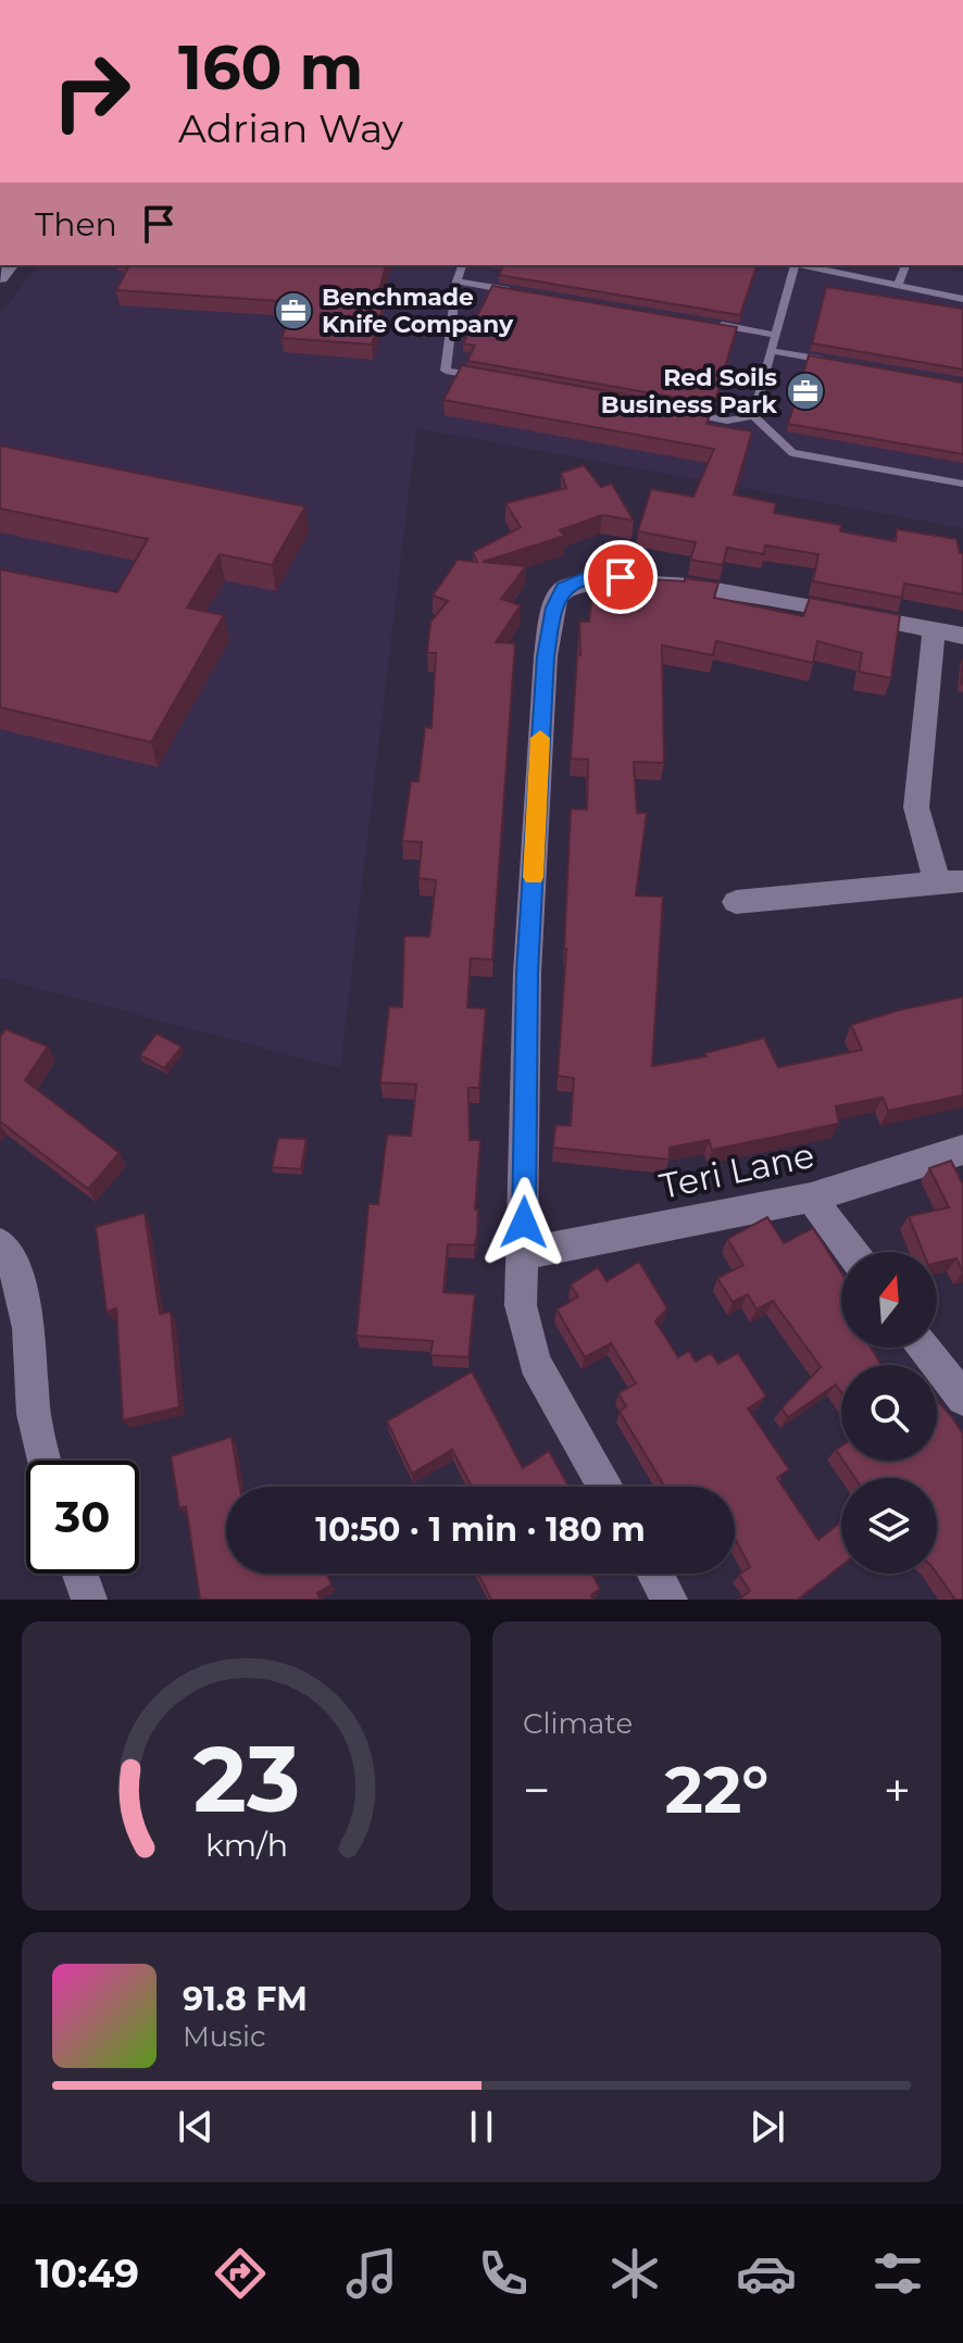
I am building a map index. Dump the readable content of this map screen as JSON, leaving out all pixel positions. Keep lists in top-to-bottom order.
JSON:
{
  "streets": {
    "street": ["Teri Lane"]
  },
  "places": {
    "office": ["Benchmade Knife Company", "Red Soils Business Park"]
  },
  "north": "top",
  "page": {
    "turn": ["160 m", "Adrian Way"],
    "then": "Then",
    "limit": "30",
    "trip": "10:50 · 1 min · 180 m",
    "tile": "Climate",
    "heat": ["−", "22°", "+"],
    "song": ["91.8 FM", "Music"],
    "tabs": "10:49",
    "gauge": ["23", "km/h"]
  }
}
